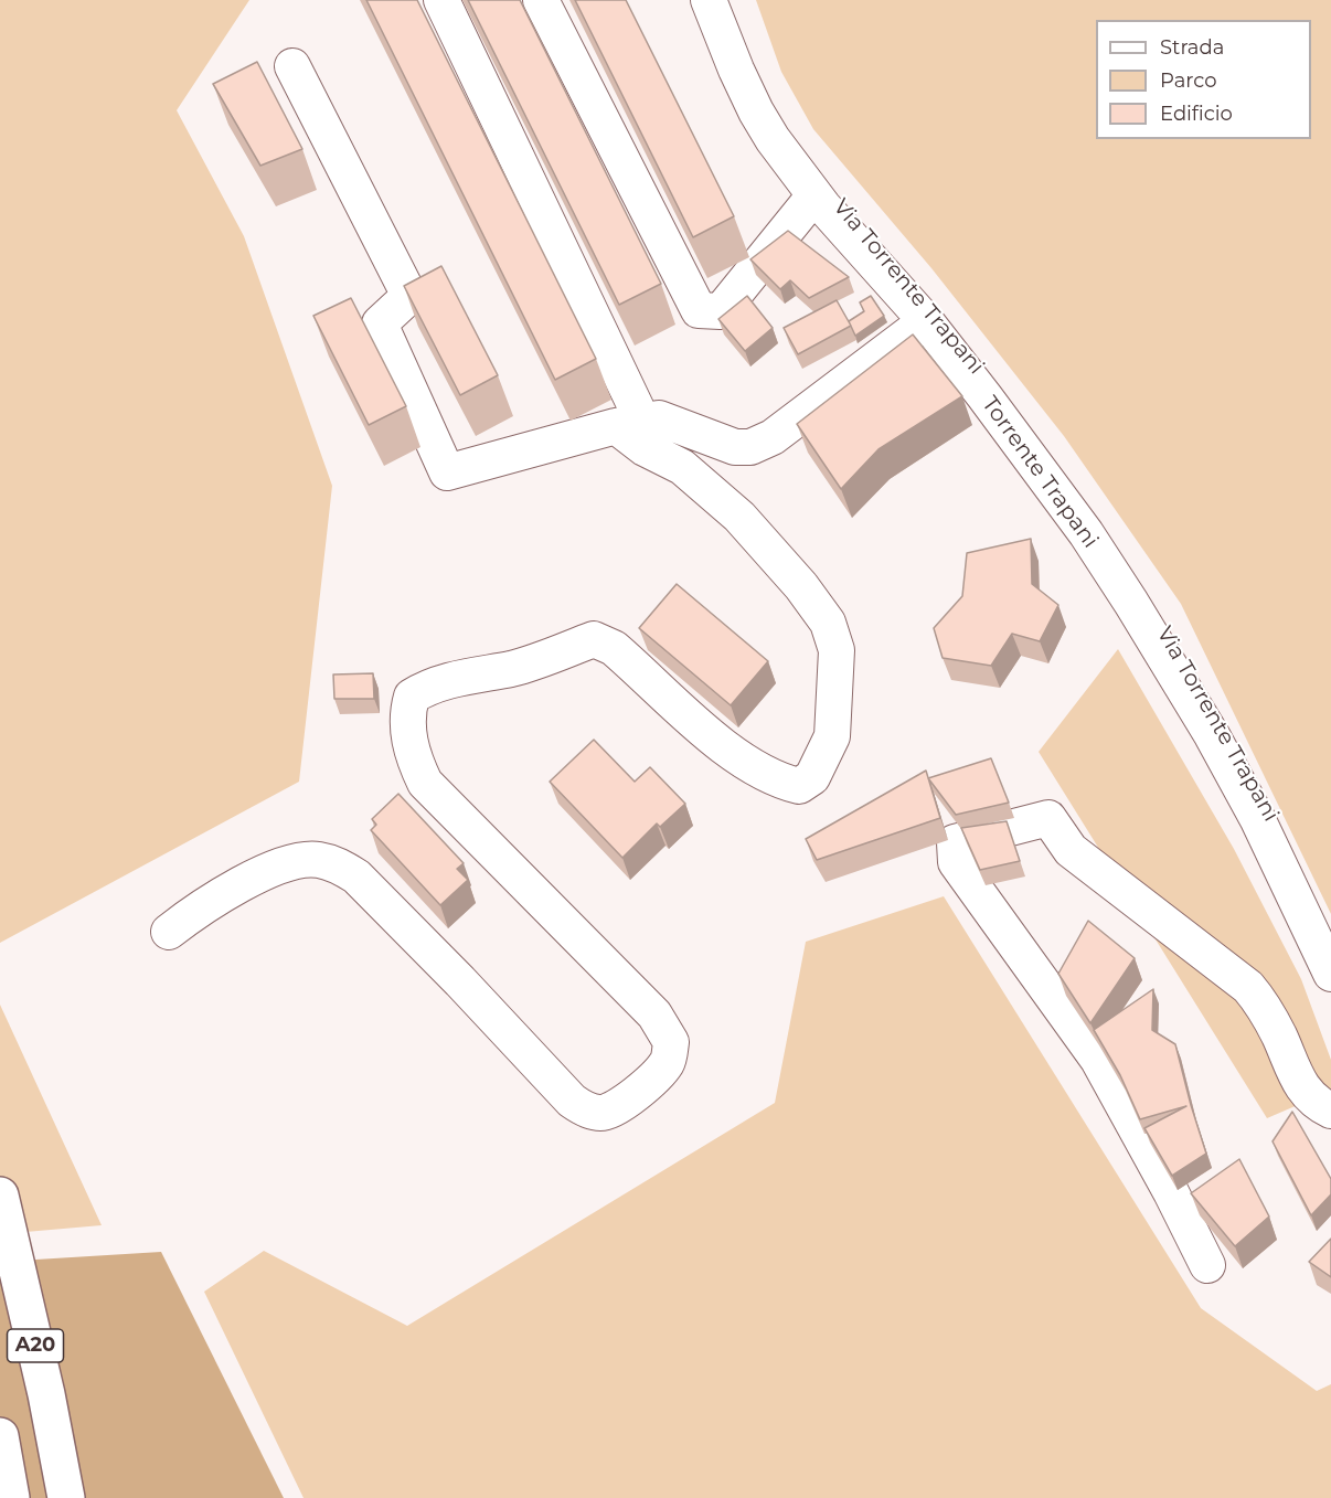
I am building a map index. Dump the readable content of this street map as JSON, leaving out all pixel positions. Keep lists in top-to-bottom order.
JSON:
{
  "streets": {
    "highway": ["A20"],
    "street": ["Via Torrente Trapani", "Torrente Trapani"]
  },
  "legend": ["Strada", "Parco", "Edificio"]
}
